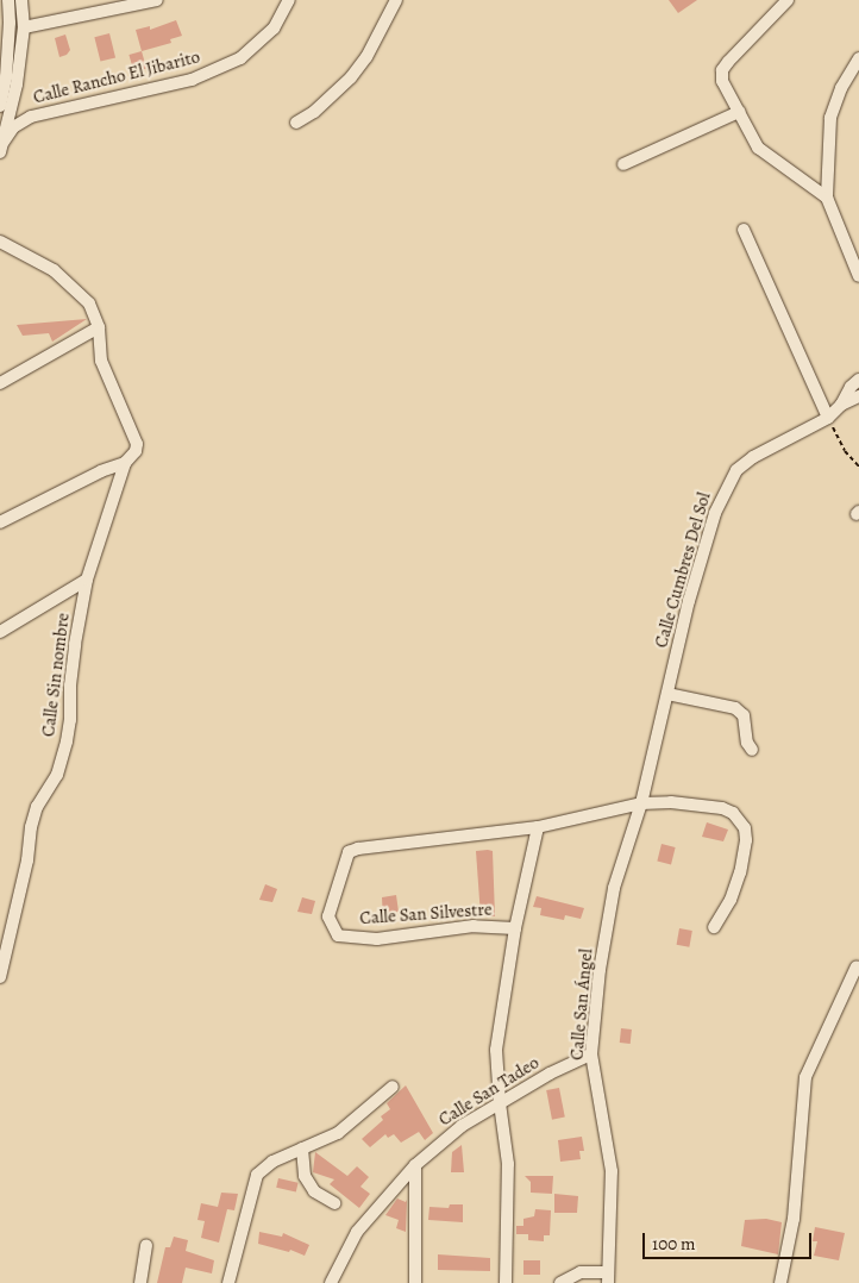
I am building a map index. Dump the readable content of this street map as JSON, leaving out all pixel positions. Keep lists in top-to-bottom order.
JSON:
{
  "streets": {
    "street": [
      "Calle Rancho El Jibarito",
      "Calle Cumbres Del Sol",
      "Calle Sin nombre",
      "Calle San Silvestre",
      "Calle San Ángel",
      "Calle San Tadeo"
    ]
  },
  "crossings": [
    ["Calle Cumbres Del Sol", "Calle San Ángel"],
    ["Calle San Ángel", "Calle San Tadeo"]
  ],
  "scale_bar": "100 m"
}
